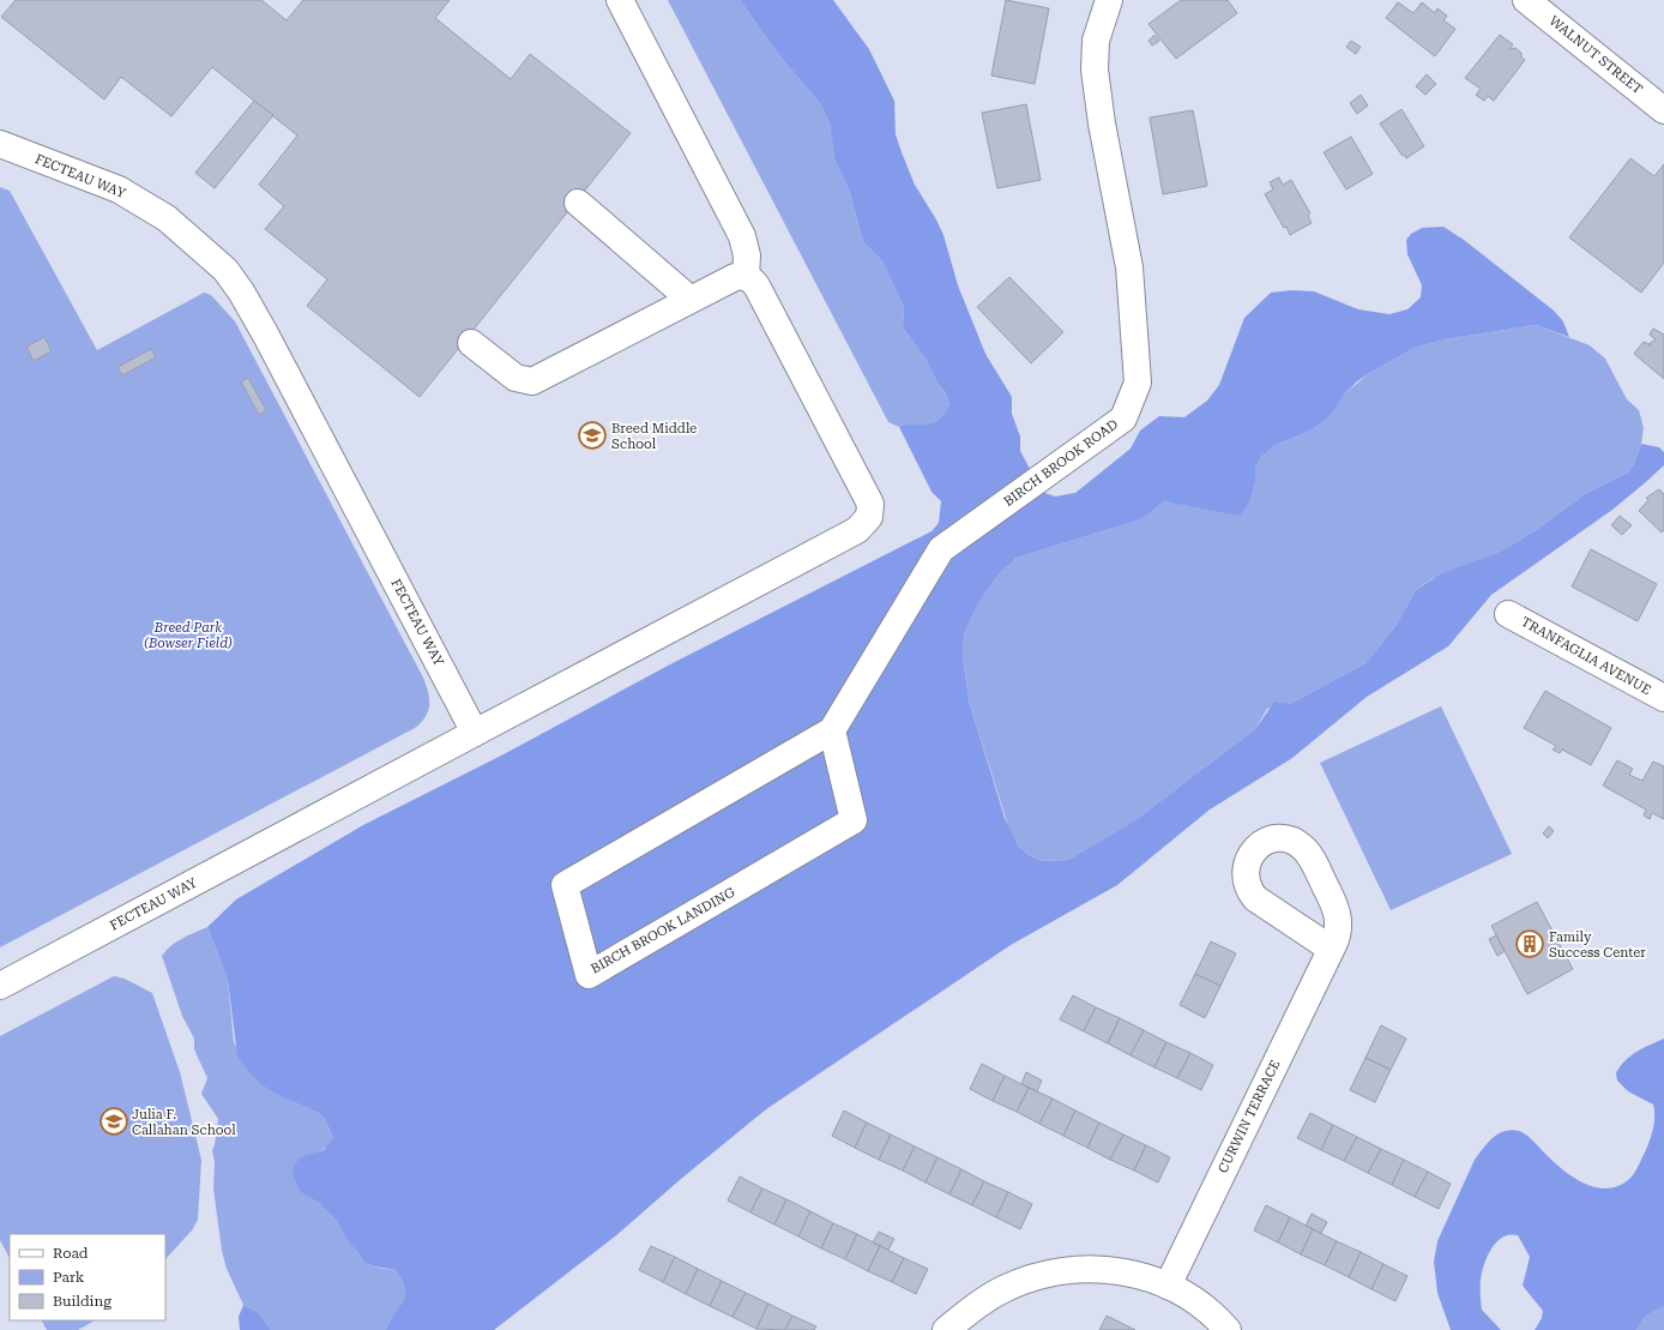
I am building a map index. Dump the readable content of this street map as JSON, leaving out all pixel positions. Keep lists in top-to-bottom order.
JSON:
{
  "streets": {
    "street": [
      "WALNUT STREET",
      "FECTEAU WAY",
      "BIRCH BROOK ROAD",
      "TRANFAGLIA AVENUE",
      "BIRCH BROOK LANDING",
      "CURWIN TERRACE"
    ]
  },
  "crossings": [
    ["BIRCH BROOK ROAD", "BIRCH BROOK LANDING"]
  ],
  "parks": ["Breed Park (Bowser Field)"],
  "places": {
    "school or university": ["Breed Middle School", "Julia F. Callahan School"],
    "building": ["Family Success Center"]
  },
  "legend": ["Road", "Park", "Building"]
}
